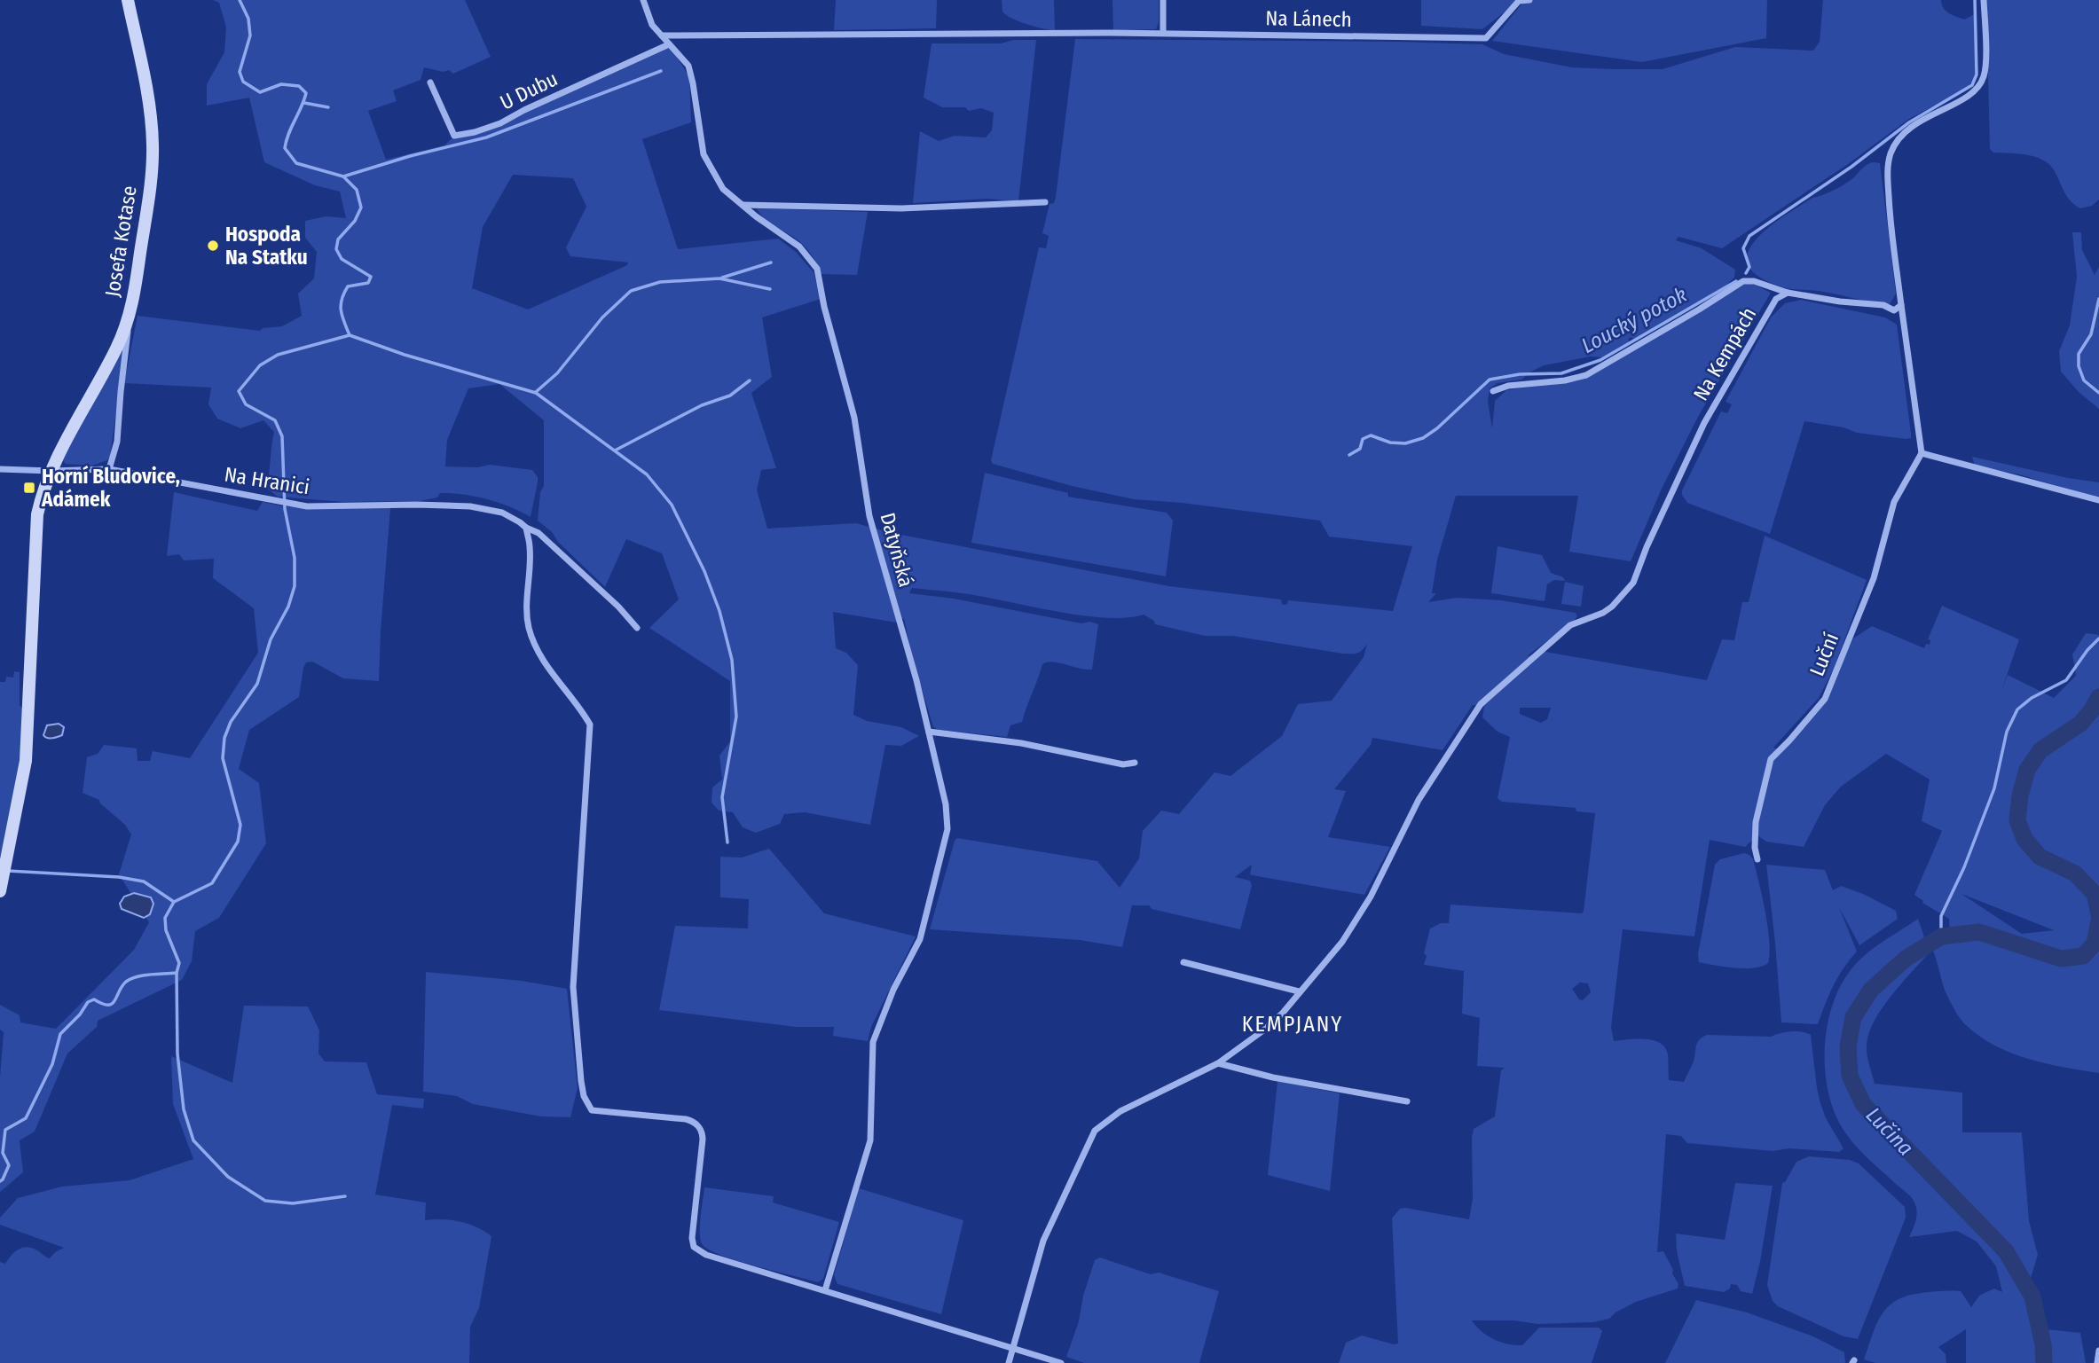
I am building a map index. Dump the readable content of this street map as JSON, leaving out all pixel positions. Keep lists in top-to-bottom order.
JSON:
{
  "streets": {
    "street": [
      "Na Lánech",
      "U Dubu",
      "Josefa Kotase",
      "Na Kempách",
      "Na Hranici",
      "Datyňská",
      "Luční"
    ]
  },
  "crossings": [
    ["Na Lánech", "Datyňská"],
    ["U Dubu", "Datyňská"],
    ["Josefa Kotase", "Na Hranici"]
  ],
  "districts": ["KEMPJANY"],
  "water": ["Loucký potok", "Lučina"],
  "places": {
    "other": ["Hospoda Na Statku"],
    "transit": ["Horní Bludovice, Adámek"]
  }
}
